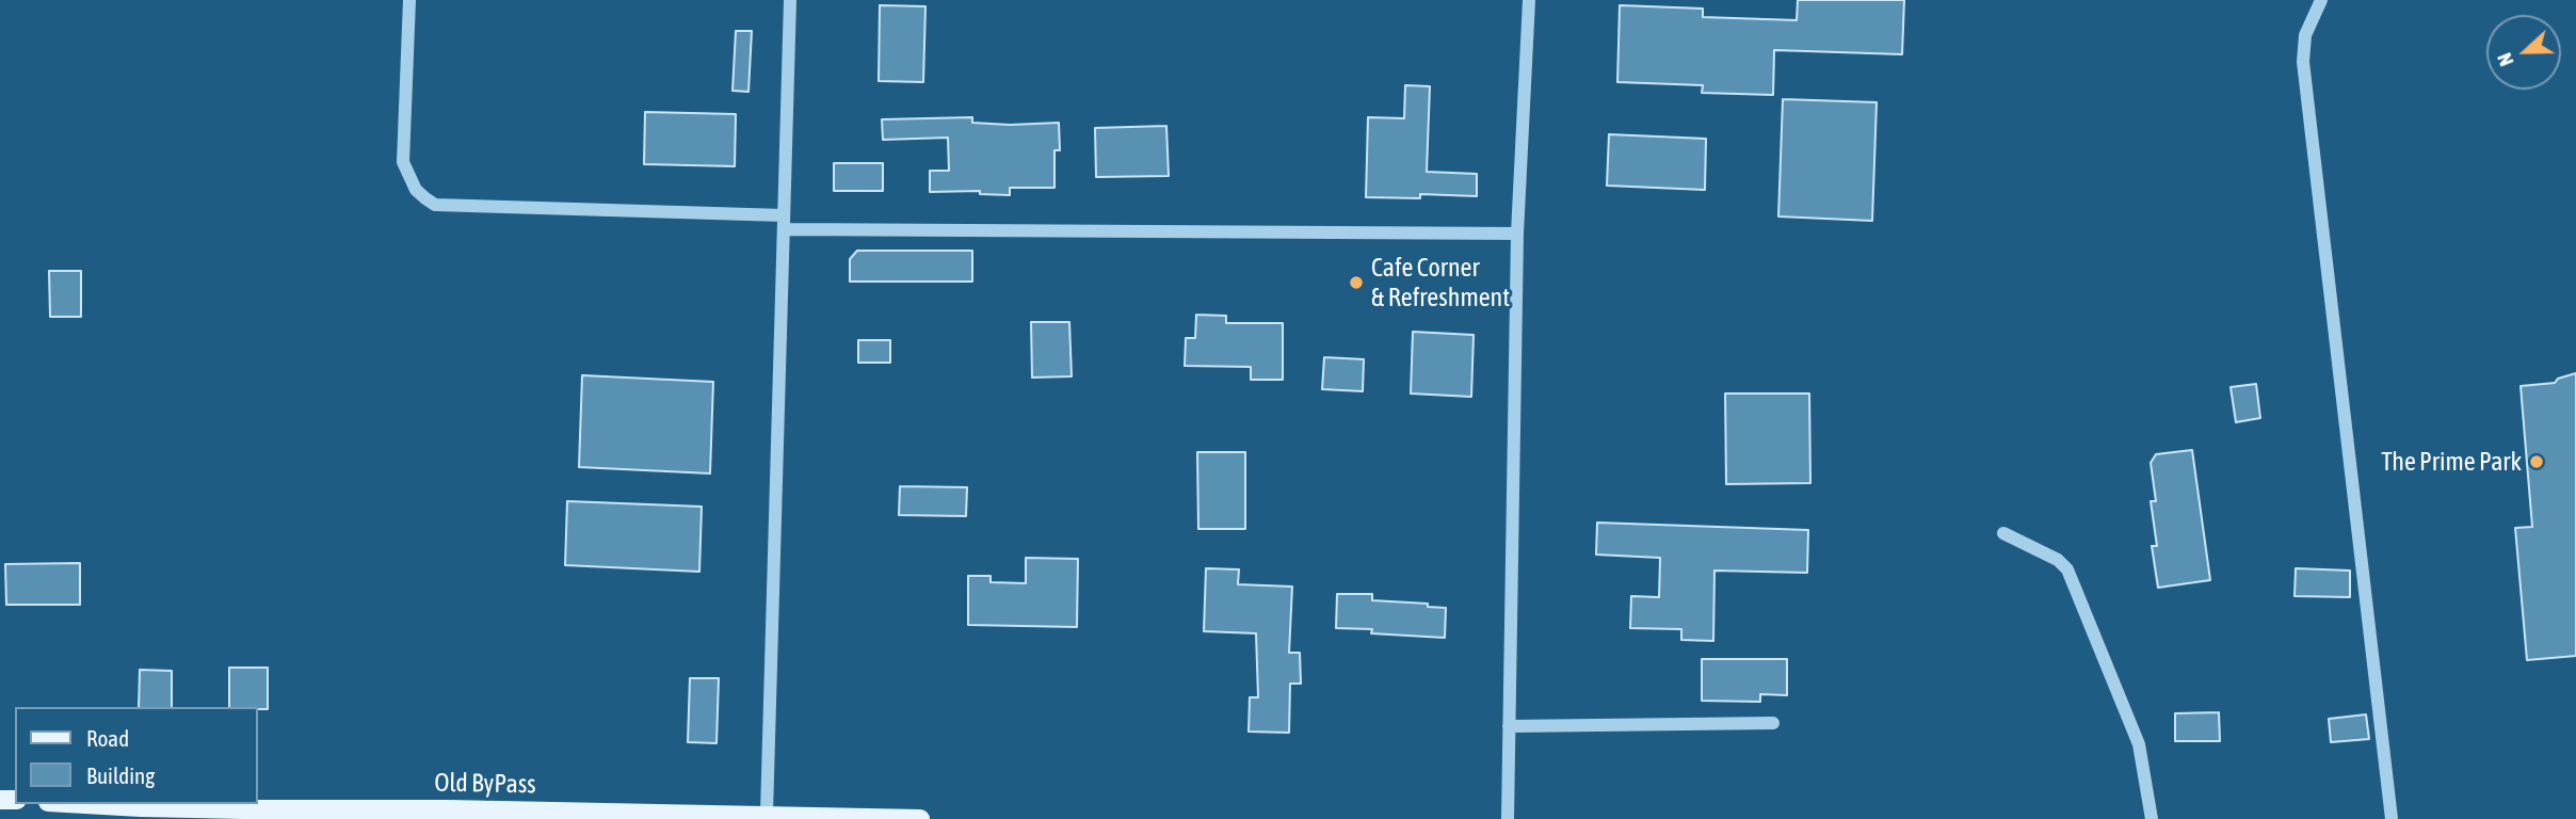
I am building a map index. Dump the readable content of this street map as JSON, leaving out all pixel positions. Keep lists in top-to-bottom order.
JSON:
{
  "streets": {
    "main road": ["Old ByPass"]
  },
  "places": ["Cafe Corner & Refreshment", "The Prime Park"],
  "legend": ["Road", "Building"],
  "north": "left"
}
